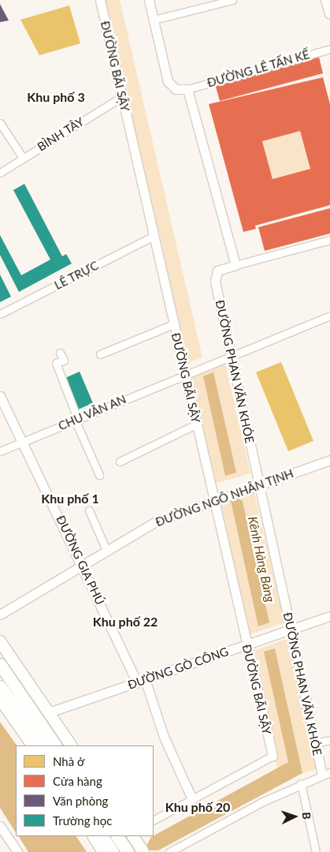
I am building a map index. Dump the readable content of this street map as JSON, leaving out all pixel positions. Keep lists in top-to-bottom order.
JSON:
{
  "streets": {
    "street": [
      "ĐƯỜNG BÃI SẬY",
      "ĐƯỜNG LÊ TẤN KẾ",
      "BÌNH TÂY",
      "LÊ TRỰC",
      "ĐƯỜNG PHAN VĂN KHỎE",
      "CHU VĂN AN",
      "ĐƯỜNG NGÔ NHÂN TỊNH",
      "ĐƯỜNG GIA PHÚ",
      "ĐƯỜNG GÒ CÔNG"
    ]
  },
  "crossings": [
    ["ĐƯỜNG BÃI SẬY", "BÌNH TÂY"],
    ["ĐƯỜNG BÃI SẬY", "LÊ TRỰC"],
    ["ĐƯỜNG BÃI SẬY", "CHU VĂN AN"],
    ["ĐƯỜNG BÃI SẬY", "ĐƯỜNG NGÔ NHÂN TỊNH"],
    ["ĐƯỜNG BÃI SẬY", "ĐƯỜNG GÒ CÔNG"],
    ["ĐƯỜNG PHAN VĂN KHỎE", "CHU VĂN AN"],
    ["ĐƯỜNG PHAN VĂN KHỎE", "ĐƯỜNG NGÔ NHÂN TỊNH"],
    ["ĐƯỜNG PHAN VĂN KHỎE", "ĐƯỜNG GÒ CÔNG"],
    ["CHU VĂN AN", "ĐƯỜNG GIA PHÚ"],
    ["ĐƯỜNG NGÔ NHÂN TỊNH", "ĐƯỜNG GIA PHÚ"],
    ["ĐƯỜNG GIA PHÚ", "ĐƯỜNG GÒ CÔNG"]
  ],
  "districts": [
    "Khu phố 3",
    "Khu phố 1",
    "Khu phố 22",
    "Khu phố 20"
  ],
  "water": ["Kênh Hàng Bàng"],
  "legend": [
    "Nhà ở",
    "Cửa hàng",
    "Văn phòng",
    "Trường học"
  ],
  "north": "right"
}
